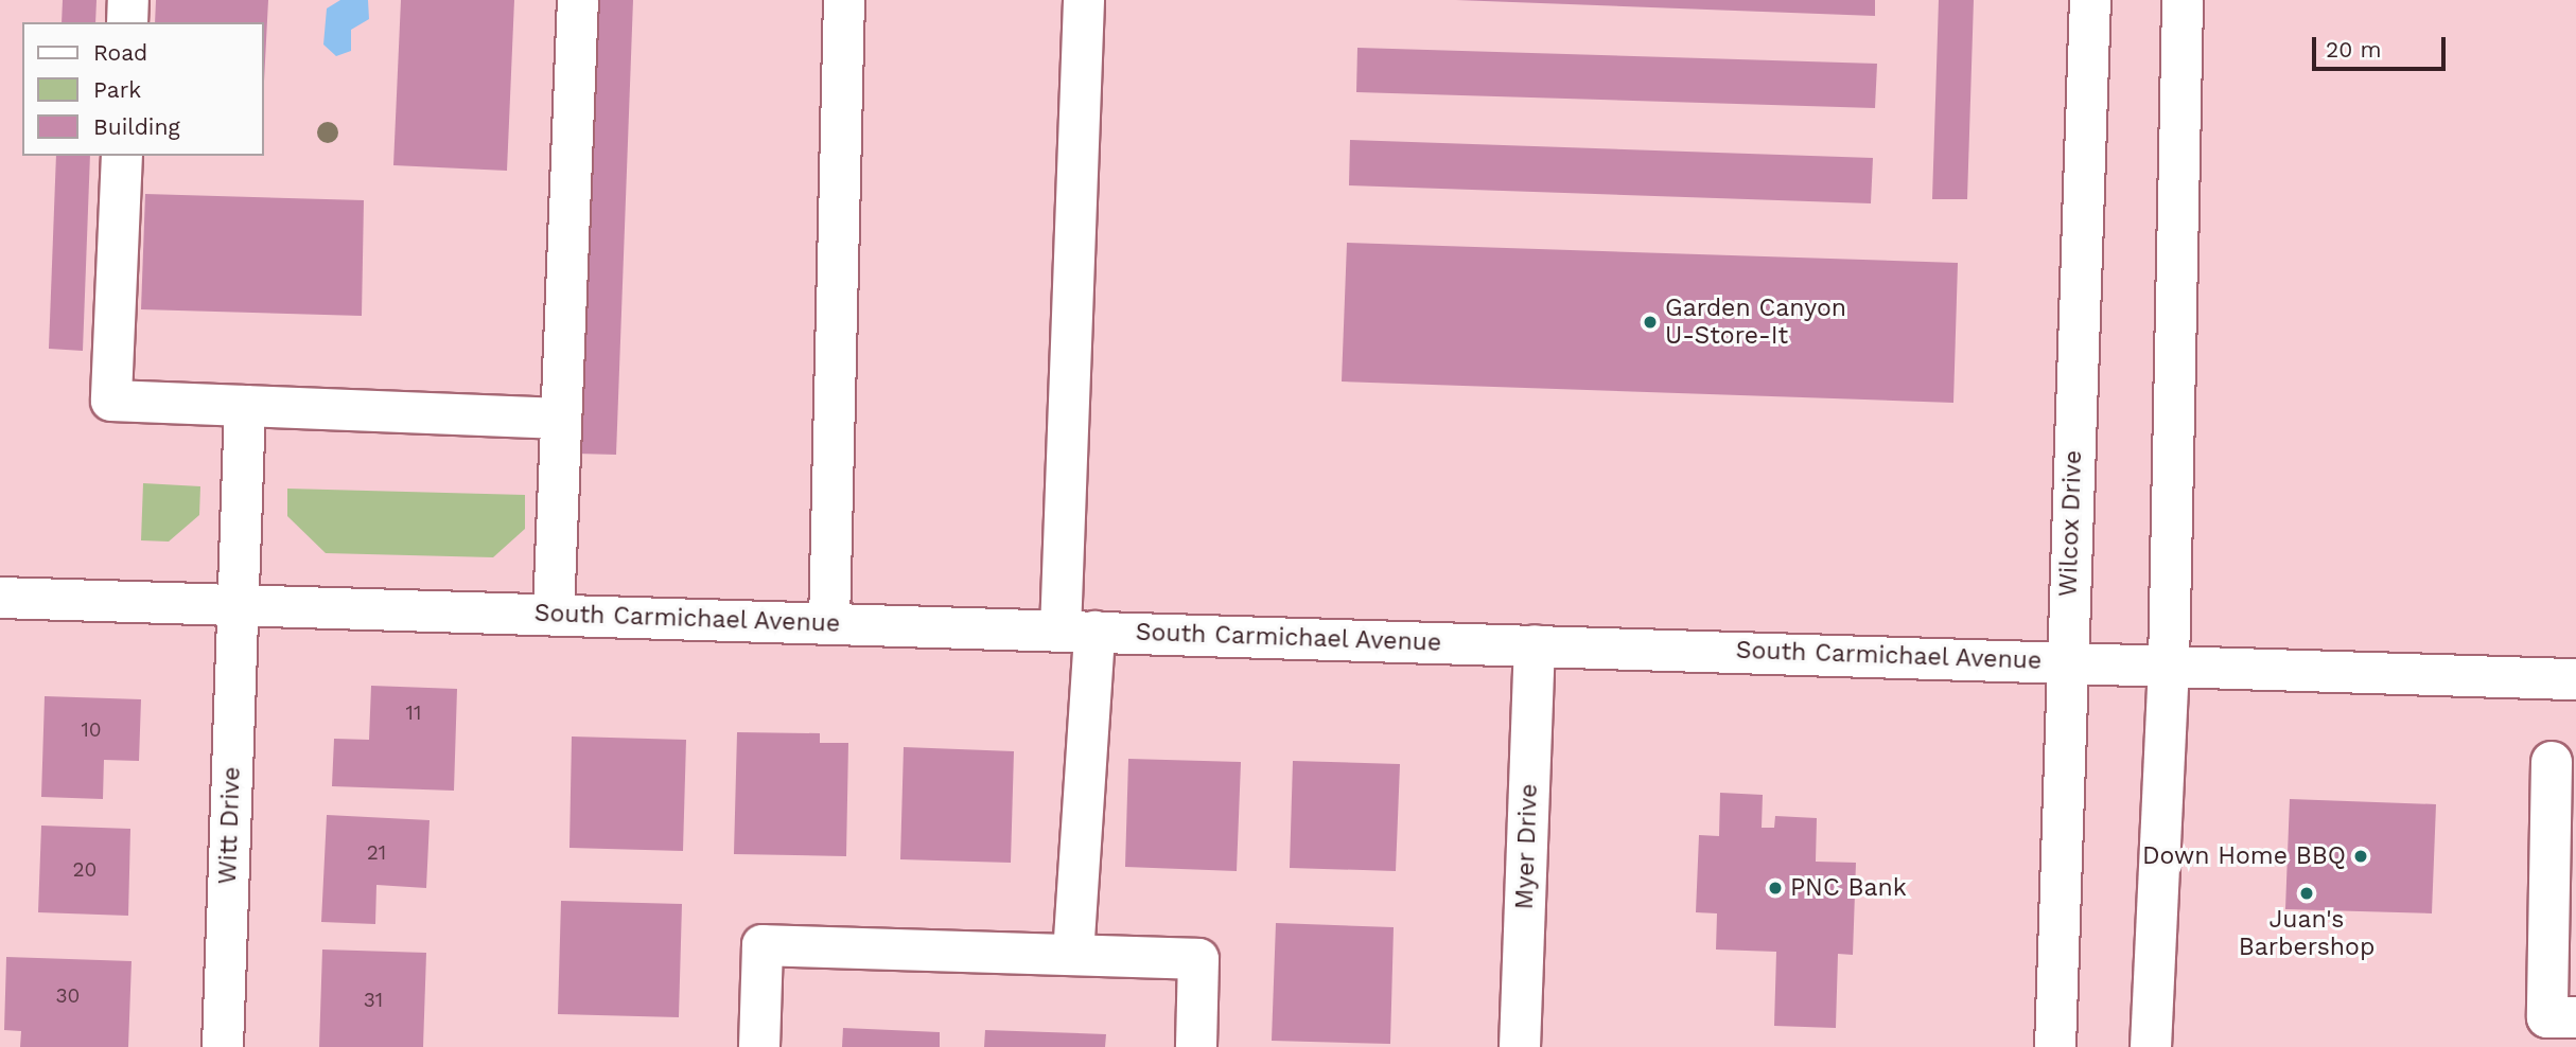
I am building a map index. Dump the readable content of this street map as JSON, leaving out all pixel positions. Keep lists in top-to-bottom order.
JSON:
{
  "streets": {
    "street": [
      "Wilcox Drive",
      "South Carmichael Avenue",
      "Witt Drive",
      "Myer Drive"
    ]
  },
  "crossings": [
    ["Wilcox Drive", "South Carmichael Avenue"],
    ["South Carmichael Avenue", "Witt Drive"],
    ["South Carmichael Avenue", "Myer Drive"]
  ],
  "places": [
    "Garden Canyon U-Store-It",
    "Down Home BBQ",
    "PNC Bank",
    "Juan's Barbershop"
  ],
  "house_numbers": [
    "11",
    "10",
    "21",
    "20",
    "30",
    "31"
  ],
  "legend": ["Road", "Park", "Building"],
  "scale_bar": "20 m"
}
